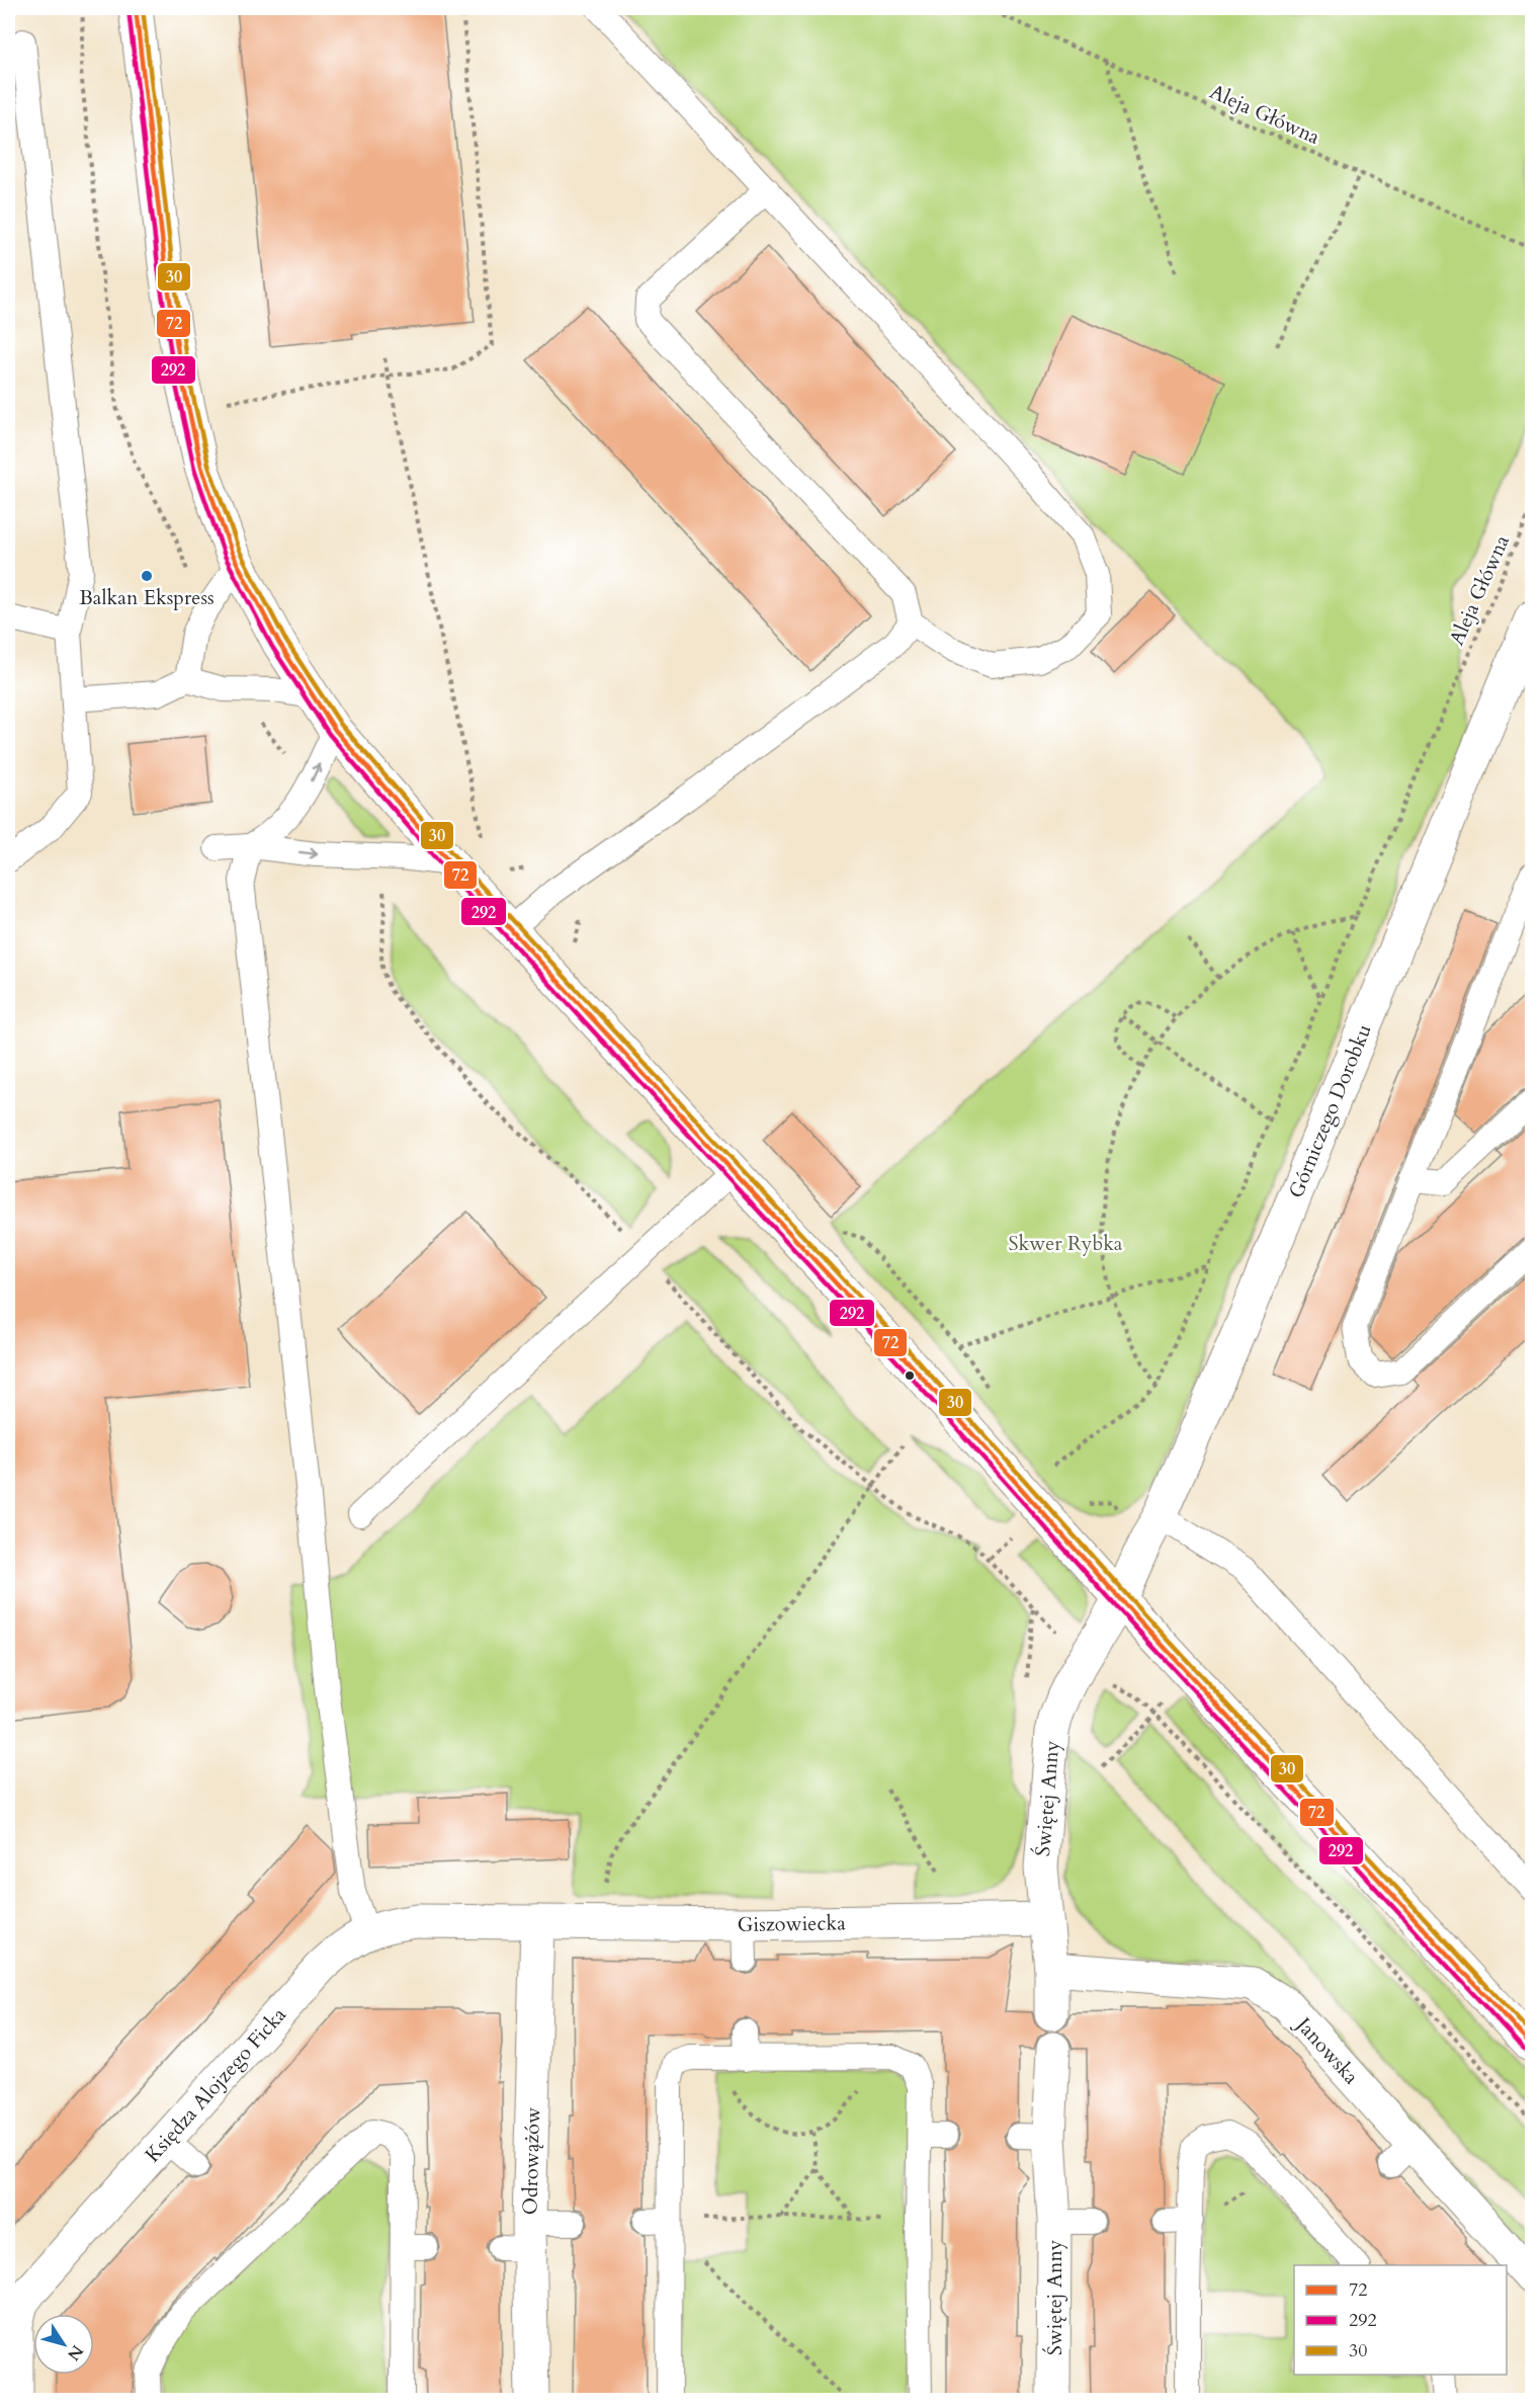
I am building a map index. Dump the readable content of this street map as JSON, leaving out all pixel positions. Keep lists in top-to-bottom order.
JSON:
{
  "streets": {
    "street": [
      "Górniczego Dorobku",
      "Świętej Anny",
      "Giszowiecka",
      "Janowska",
      "Księdza Alojzego Ficka",
      "Odrowążów"
    ],
    "path": ["Aleja Główna"]
  },
  "crossings": [
    ["Górniczego Dorobku", "Świętej Anny"],
    ["Świętej Anny", "Giszowiecka"],
    ["Świętej Anny", "Janowska"],
    ["Giszowiecka", "Księdza Alojzego Ficka"],
    ["Giszowiecka", "Odrowążów"],
    ["Księdza Alojzego Ficka", "Odrowążów"]
  ],
  "parks": ["Skwer Rybka"],
  "places": ["Balkan Ekspress"],
  "lines": ["transit line 72", "transit line 30", "transit line 292"],
  "legend": ["72", "292", "30"],
  "north": "bottom right"
}
